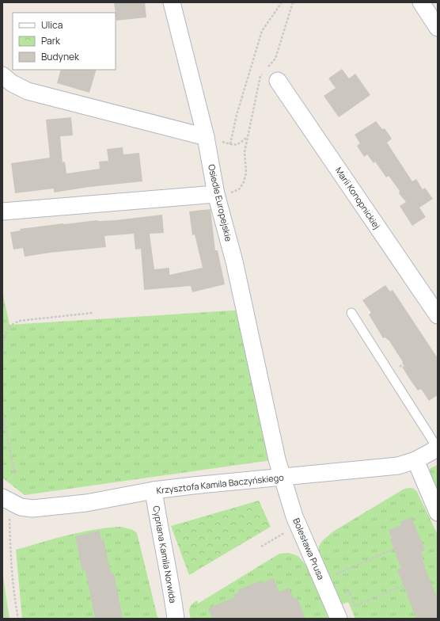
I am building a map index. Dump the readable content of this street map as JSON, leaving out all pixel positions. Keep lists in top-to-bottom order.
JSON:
{
  "streets": {
    "street": [
      "Marii Konopnickiej",
      "Osiedle Europejskie",
      "Krzysztofa Kamila Baczyńskiego",
      "Bolesława Prusa",
      "Cypriana Kamila Norwida"
    ]
  },
  "crossings": [
    ["Osiedle Europejskie", "Krzysztofa Kamila Baczyńskiego"],
    ["Osiedle Europejskie", "Bolesława Prusa"],
    ["Krzysztofa Kamila Baczyńskiego", "Bolesława Prusa"],
    ["Krzysztofa Kamila Baczyńskiego", "Cypriana Kamila Norwida"]
  ],
  "legend": ["Ulica", "Park", "Budynek"]
}
